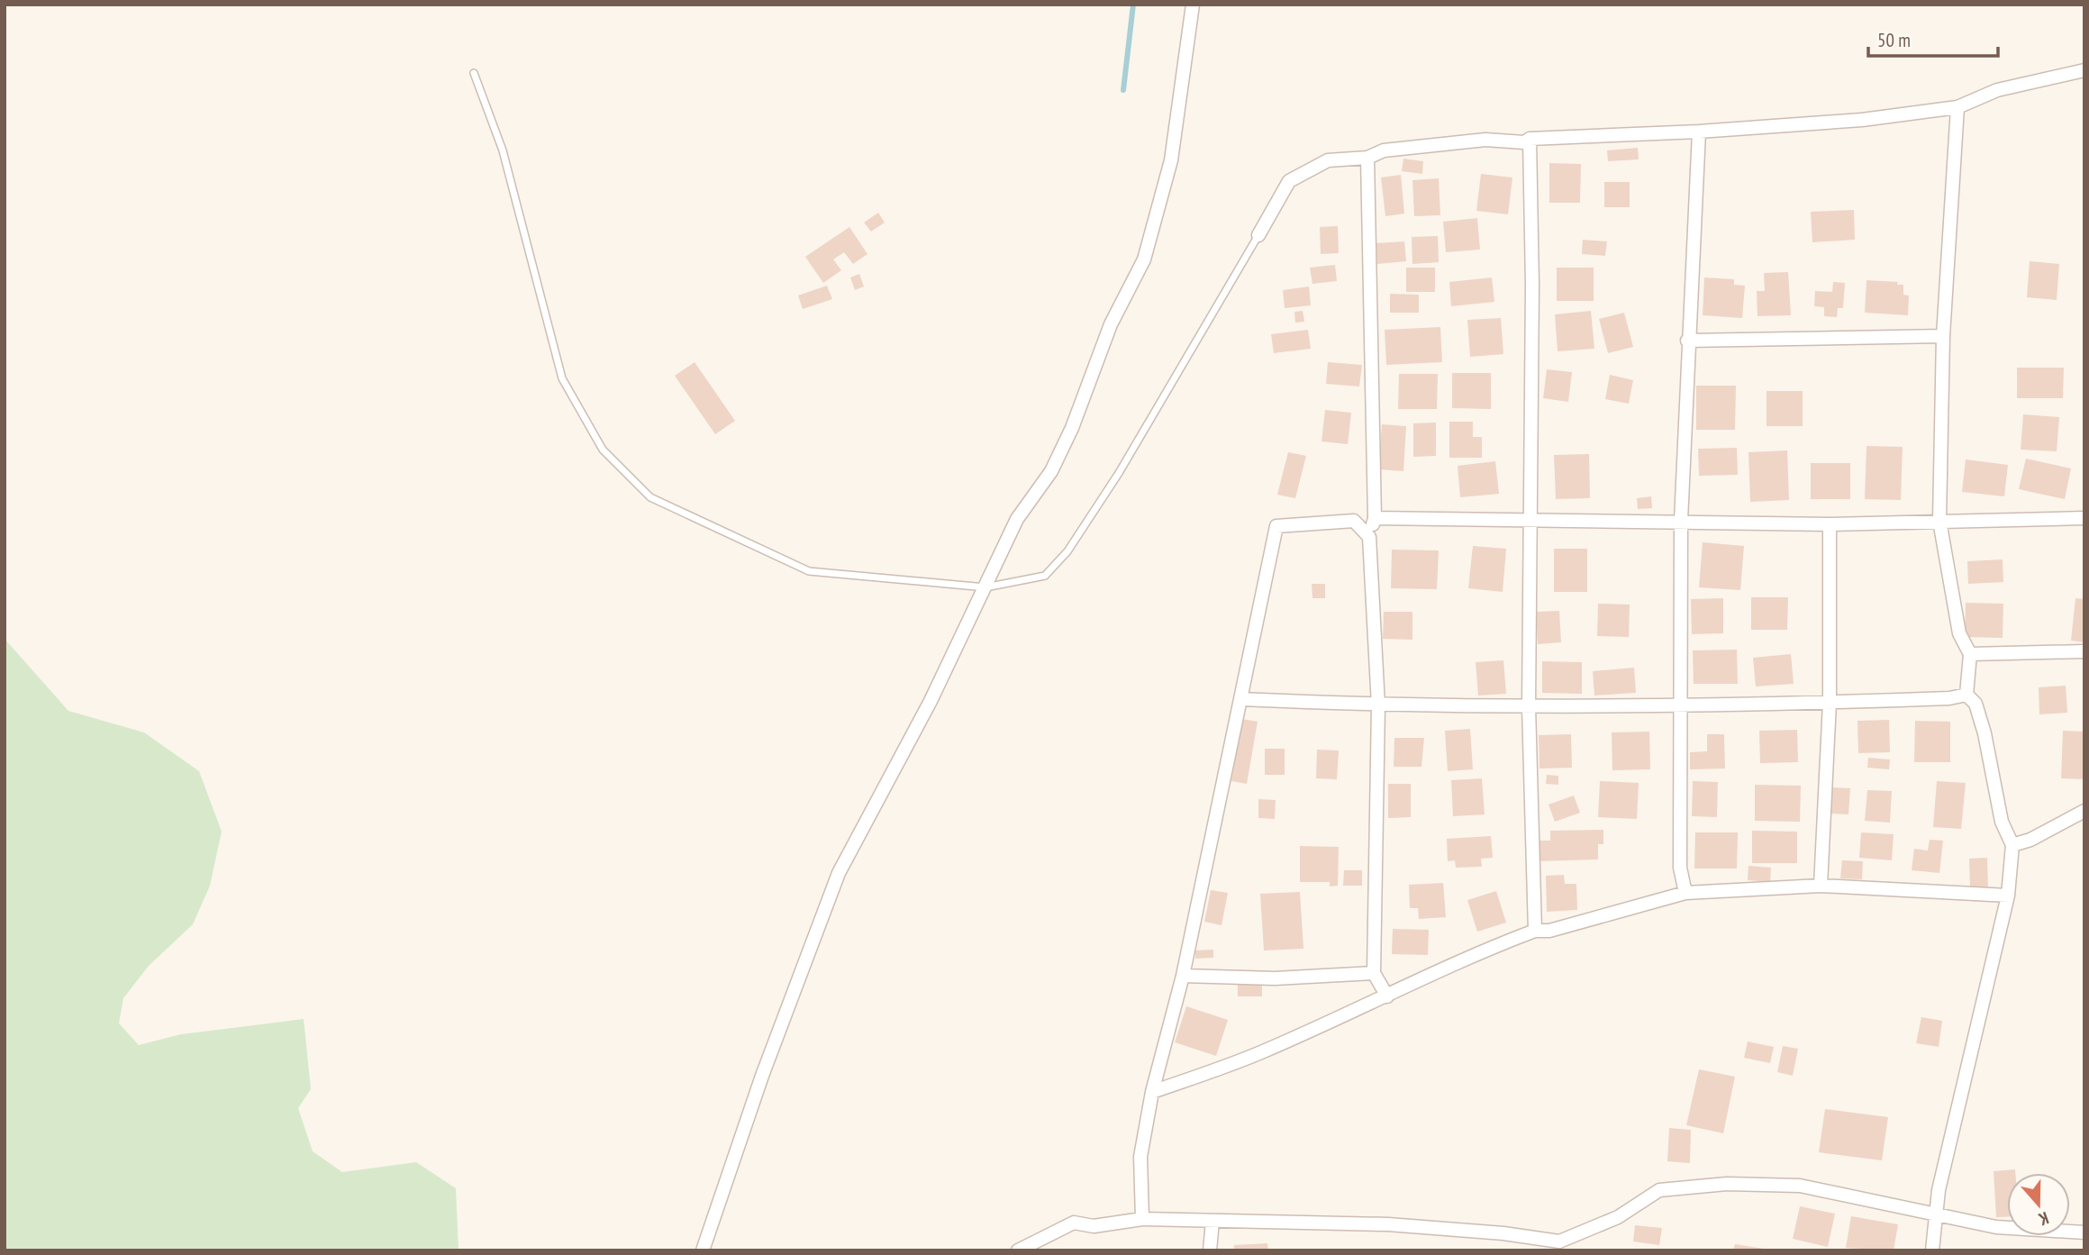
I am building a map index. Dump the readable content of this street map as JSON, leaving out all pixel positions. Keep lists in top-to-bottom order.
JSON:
{
  "scale_bar": "50 m",
  "north": "bottom"
}
